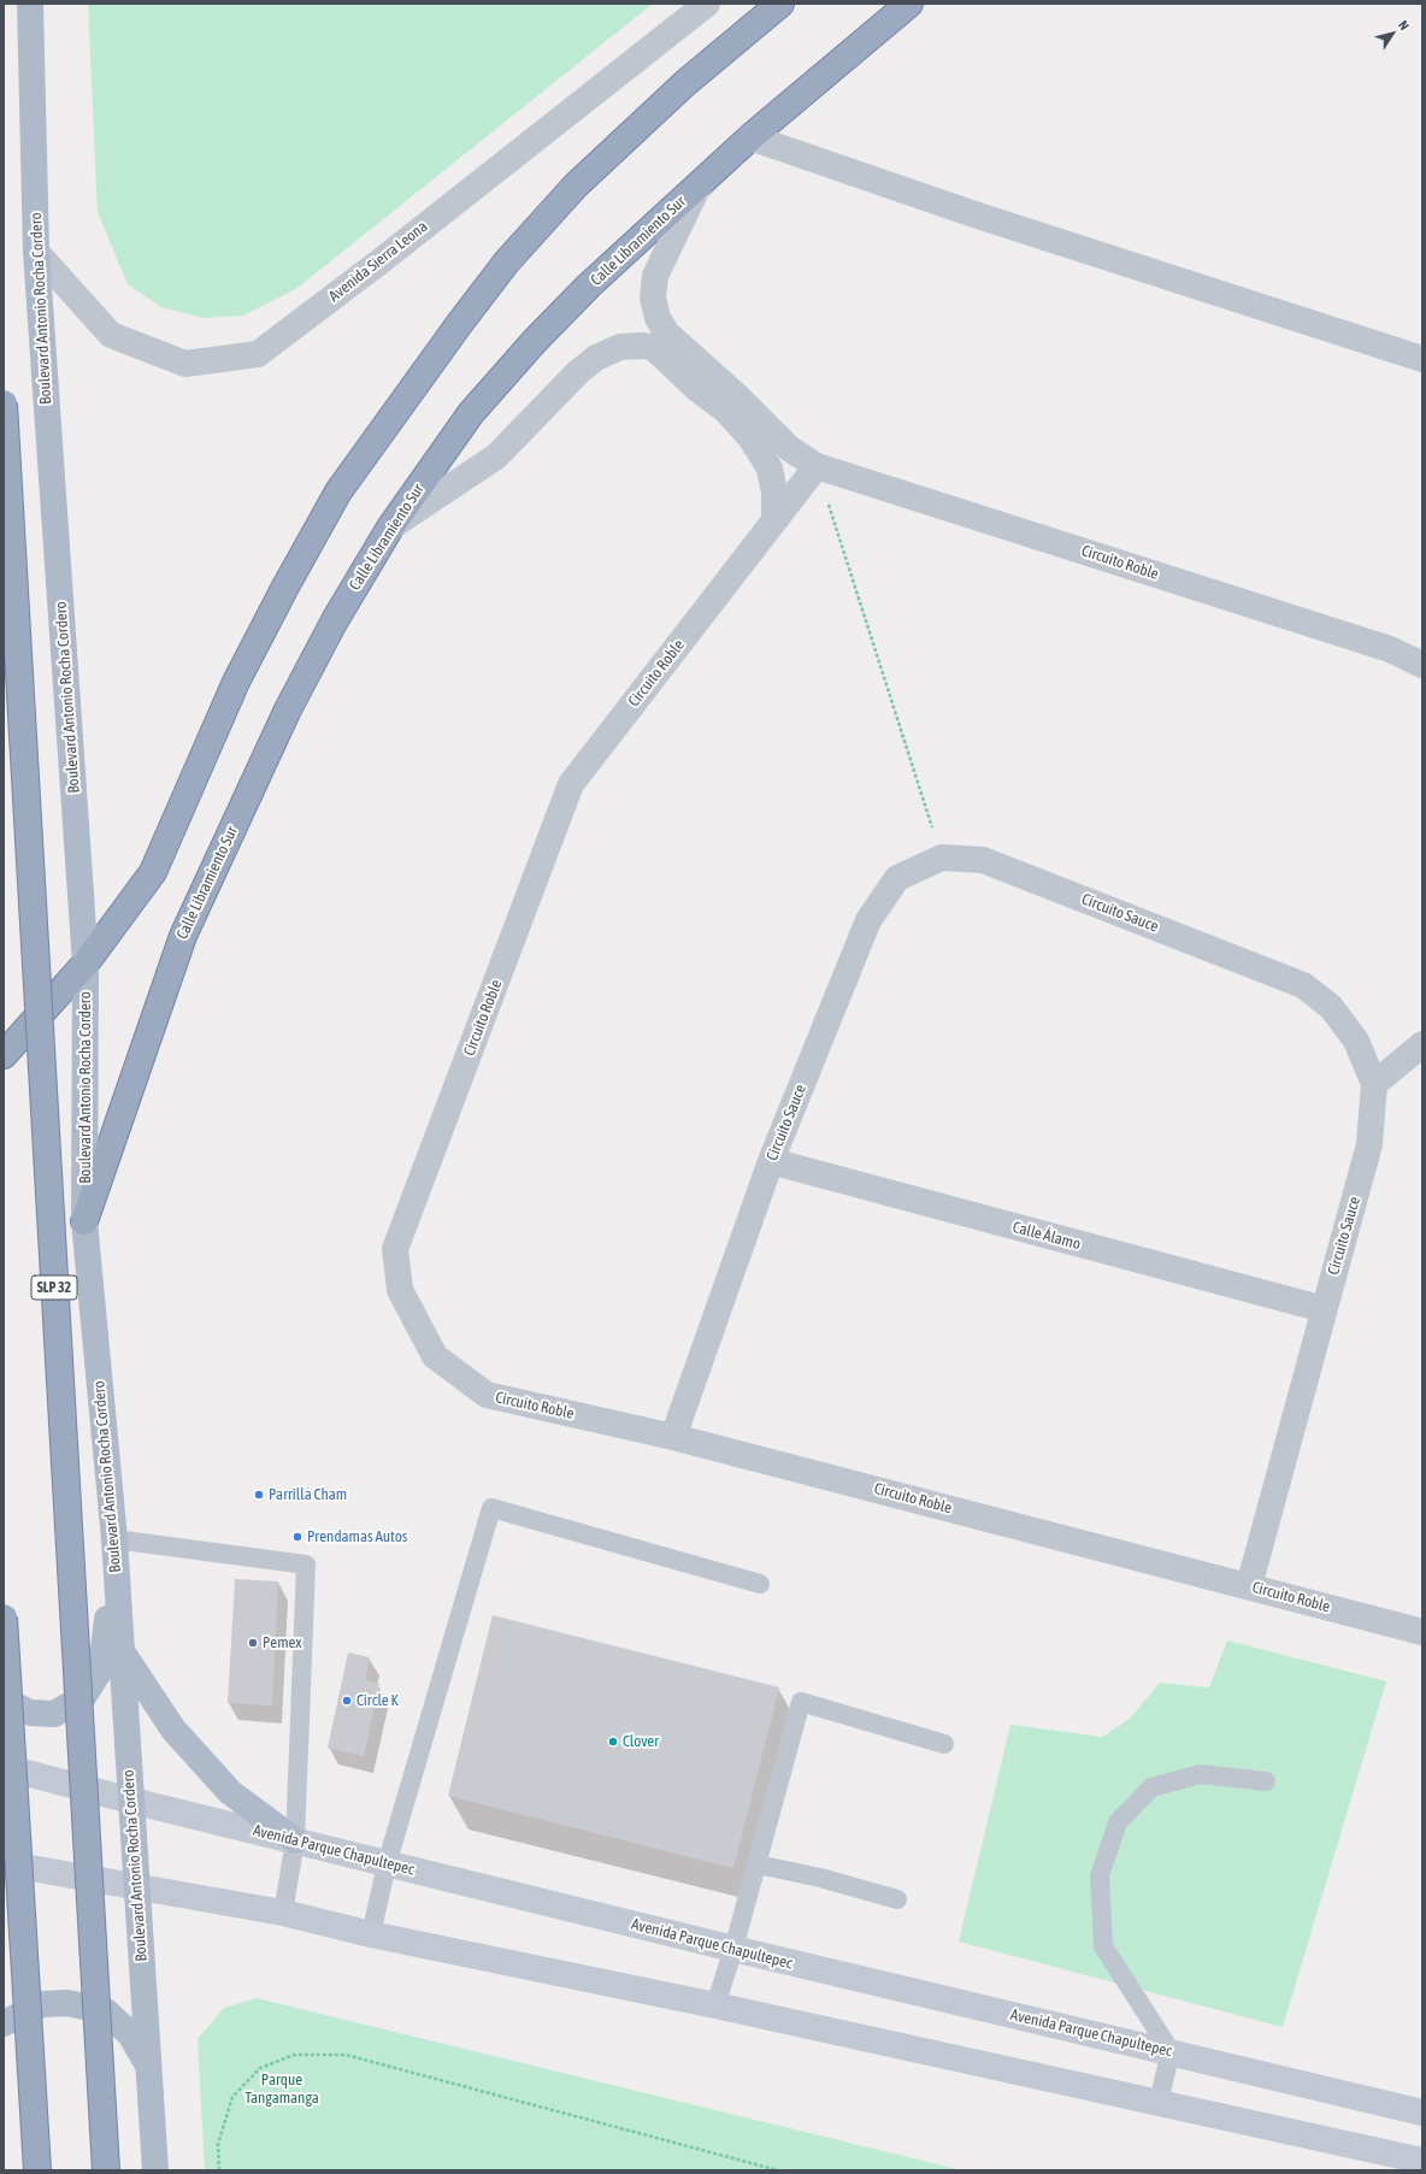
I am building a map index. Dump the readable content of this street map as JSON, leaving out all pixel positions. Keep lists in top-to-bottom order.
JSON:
{
  "streets": {
    "highway": ["Calle Libramiento Sur", "SLP 32"],
    "main road": ["Boulevard Antonio Rocha Cordero", "Avenida Parque Chapultepec"],
    "street": [
      "Avenida Sierra Leona",
      "Circuito Roble",
      "Circuito Sauce",
      "Calle Álamo"
    ]
  },
  "crossings": [
    ["Calle Libramiento Sur", "Boulevard Antonio Rocha Cordero"],
    ["Calle Libramiento Sur", "Circuito Roble"],
    ["Avenida Sierra Leona", "Boulevard Antonio Rocha Cordero"],
    ["Boulevard Antonio Rocha Cordero", "Avenida Parque Chapultepec"],
    ["Circuito Roble", "Circuito Sauce"],
    ["Circuito Sauce", "Calle Álamo"]
  ],
  "parks": ["Parque Tangamanga"],
  "places": [
    "Parrilla Cham",
    "Prendamas Autos",
    "Pemex",
    "Circle K",
    "Clover"
  ],
  "north": "top right"
}
